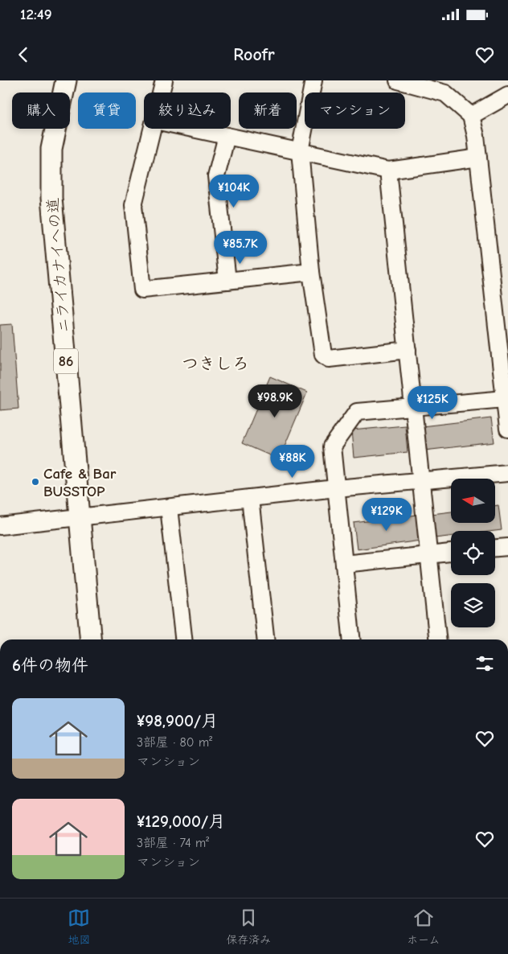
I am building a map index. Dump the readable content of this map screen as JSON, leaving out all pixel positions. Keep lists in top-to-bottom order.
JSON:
{
  "streets": {
    "main road": ["ニライカナイへの道", "86"]
  },
  "districts": ["つきしろ"],
  "places": ["Cafe & Bar BUSSTOP"],
  "north": "left",
  "page": {
    "status": "12:49",
    "header": "Roofr",
    "chip": [
      "購入",
      "賃貸",
      "絞り込み",
      "新着",
      "マンション"
    ],
    "price": [
      "¥104K",
      "¥85.7K",
      "¥98.9K",
      "¥125K",
      "¥88K",
      "¥129K"
    ],
    "heading": "6件の物件",
    "list": [
      {
        "name": "¥98,900/月",
        "note": "3部屋 · 80 m² · マンション"
      },
      {
        "name": "¥129,000/月",
        "note": "3部屋 · 74 m² · マンション"
      }
    ],
    "tabs": ["地図", "保存済み", "ホーム"]
  }
}
